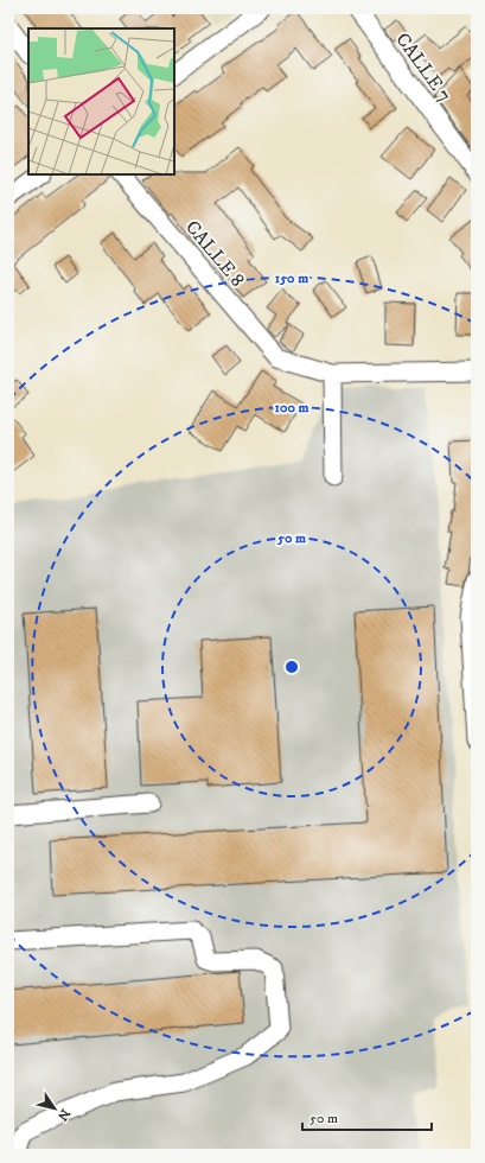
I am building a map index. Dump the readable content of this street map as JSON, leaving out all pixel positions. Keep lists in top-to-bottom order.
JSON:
{
  "streets": {
    "street": ["CALLE 7", "CALLE 8"]
  },
  "scale_bar": "50 m",
  "north": "bottom right",
  "rings": ["150 m", "100 m", "50 m"]
}
